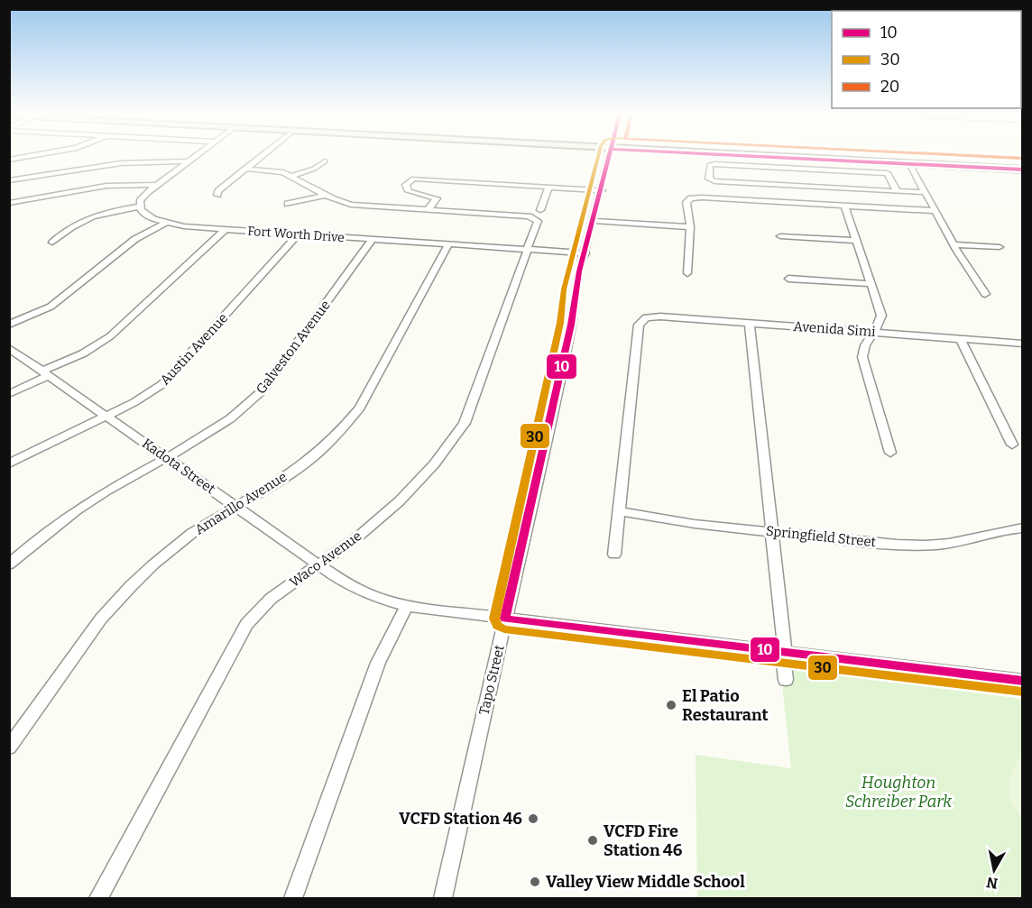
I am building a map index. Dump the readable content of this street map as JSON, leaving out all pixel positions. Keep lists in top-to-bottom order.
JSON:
{
  "streets": {
    "street": [
      "Fort Worth Drive",
      "Avenida Simi",
      "Galveston Avenue",
      "Austin Avenue",
      "Kadota Street",
      "Amarillo Avenue",
      "Springfield Street",
      "Waco Avenue",
      "Tapo Street"
    ]
  },
  "crossings": [
    ["Fort Worth Drive", "Galveston Avenue"],
    ["Fort Worth Drive", "Austin Avenue"],
    ["Fort Worth Drive", "Amarillo Avenue"],
    ["Fort Worth Drive", "Waco Avenue"],
    ["Fort Worth Drive", "Tapo Street"],
    ["Avenida Simi", "Springfield Street"],
    ["Galveston Avenue", "Kadota Street"],
    ["Austin Avenue", "Kadota Street"],
    ["Kadota Street", "Amarillo Avenue"],
    ["Kadota Street", "Waco Avenue"],
    ["Kadota Street", "Tapo Street"]
  ],
  "parks": ["Houghton Schreiber Park"],
  "places": [
    "El Patio Restaurant",
    "VCFD Station 46",
    "VCFD Fire Station 46",
    "Valley View Middle School"
  ],
  "lines": ["transit line 10", "transit line 30", "transit line 20"],
  "legend": ["10", "30", "20"],
  "north": "bottom"
}
